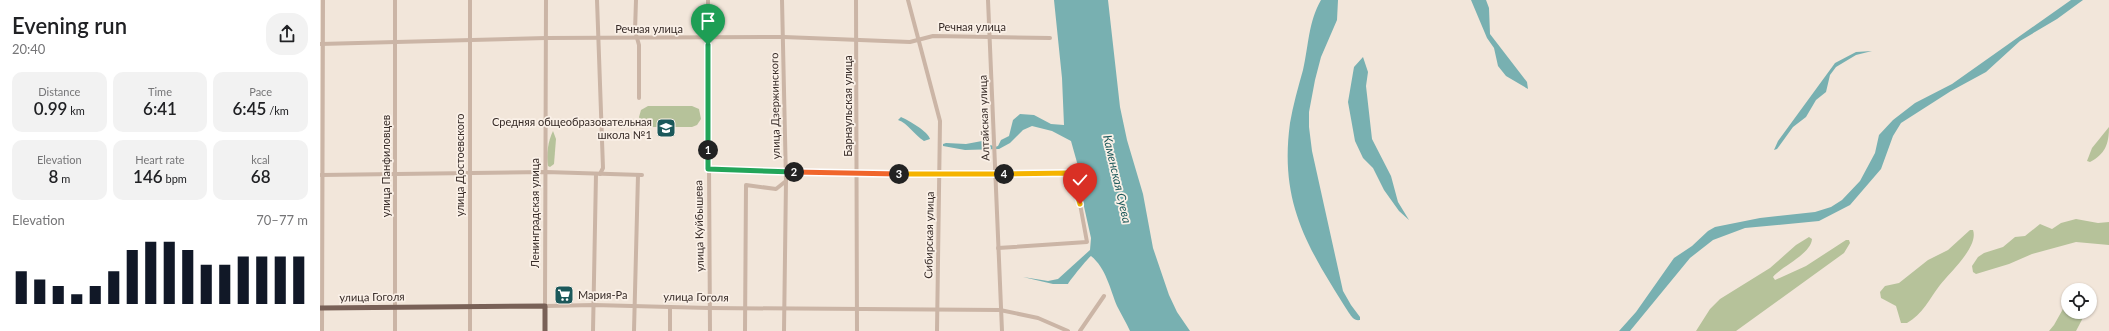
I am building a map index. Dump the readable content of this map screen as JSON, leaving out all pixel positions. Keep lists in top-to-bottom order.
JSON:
{
  "streets": {
    "main road": ["Ленинградская улица", "улица Гоголя"],
    "street": [
      "Речная улица",
      "улица Дзержинского",
      "Барнаульская улица",
      "Алтайская улица",
      "улица Достоевского",
      "улица Панфиловцев",
      "улица Куйбышева",
      "Сибирская улица"
    ]
  },
  "crossings": [
    ["Речная улица", "улица Дзержинского"],
    ["Речная улица", "Барнаульская улица"],
    ["Речная улица", "Алтайская улица"],
    ["Речная улица", "улица Достоевского"],
    ["Речная улица", "улица Панфиловцев"],
    ["Речная улица", "Ленинградская улица"],
    ["Речная улица", "улица Куйбышева"],
    ["Речная улица", "Сибирская улица"],
    ["улица Дзержинского", "улица Гоголя"],
    ["Барнаульская улица", "улица Гоголя"],
    ["Алтайская улица", "улица Гоголя"],
    ["улица Достоевского", "улица Гоголя"],
    ["улица Панфиловцев", "улица Гоголя"],
    ["Ленинградская улица", "улица Гоголя"],
    ["улица Куйбышева", "улица Гоголя"],
    ["Сибирская улица", "улица Гоголя"]
  ],
  "water": ["Каменская Суева"],
  "places": {
    "school or university": ["Средняя общеобразовательная школа №1"],
    "supermarket": ["Мария-Ра"]
  },
  "page": {
    "heading": ["Evening run", "20:40"],
    "stats": [
      ["Distance", "0.99 km"],
      ["Time", "6:41"],
      ["Pace", "6:45 /km"],
      ["Elevation", "8 m"],
      ["Heart rate", "146 bpm"],
      ["kcal", "68"]
    ],
    "pins": [
      "1",
      "2",
      "3",
      "4"
    ],
    "chart": ["Elevation", "70–77 m"]
  }
}
